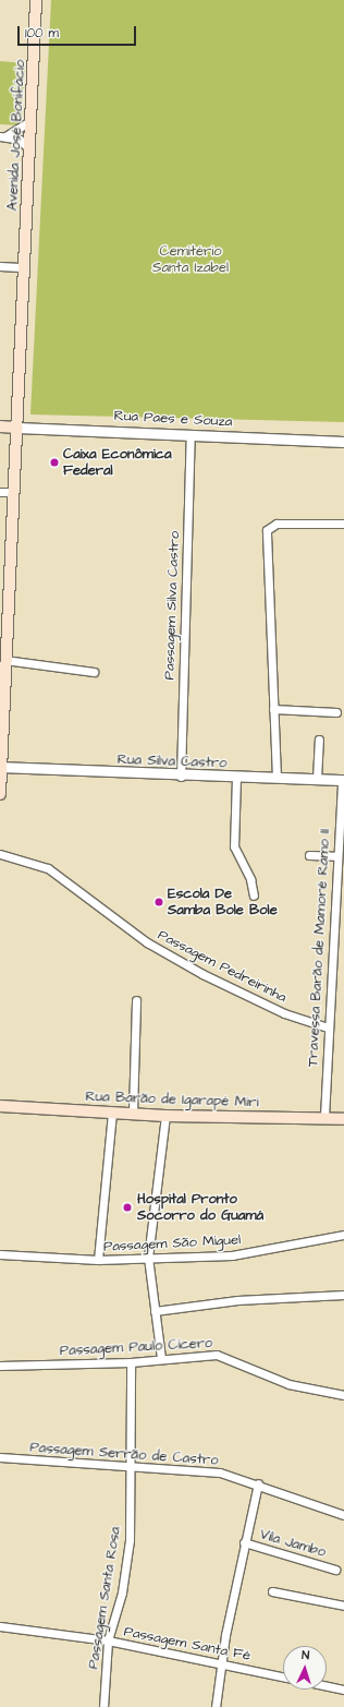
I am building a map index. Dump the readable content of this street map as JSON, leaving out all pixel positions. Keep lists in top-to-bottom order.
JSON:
{
  "streets": {
    "main road": ["Avenida José Bonifácio", "Rua Paes e Souza", "Rua Barão de Igarapé Miri"],
    "street": [
      "Passagem Silva Castro",
      "Rua Silva Castro",
      "Travessa Barão de Mamoré Ramo II",
      "Passagem Pedreirinha",
      "Passagem São Miguel",
      "Passagem Paulo Cícero",
      "Passagem Serrão de Castro",
      "Vila Jambo",
      "Passagem Santa Rosa",
      "Passagem Santa Fé"
    ]
  },
  "crossings": [
    ["Avenida José Bonifácio", "Rua Paes e Souza"],
    ["Avenida José Bonifácio", "Rua Silva Castro"],
    ["Rua Paes e Souza", "Passagem Silva Castro"],
    ["Passagem Silva Castro", "Rua Silva Castro"],
    ["Rua Silva Castro", "Travessa Barão de Mamoré Ramo II"],
    ["Travessa Barão de Mamoré Ramo II", "Passagem Pedreirinha"],
    ["Travessa Barão de Mamoré Ramo II", "Rua Barão de Igarapé Miri"],
    ["Passagem Paulo Cícero", "Passagem Santa Rosa"],
    ["Passagem Serrão de Castro", "Passagem Santa Rosa"],
    ["Passagem Santa Rosa", "Passagem Santa Fé"]
  ],
  "parks": ["Cemitério Santa Izabel"],
  "places": ["Caixa Econômica Federal", "Escola De Samba Bole Bole", "Hospital Pronto Socorro do Guamá"],
  "scale_bar": "100 m",
  "north": "top"
}
